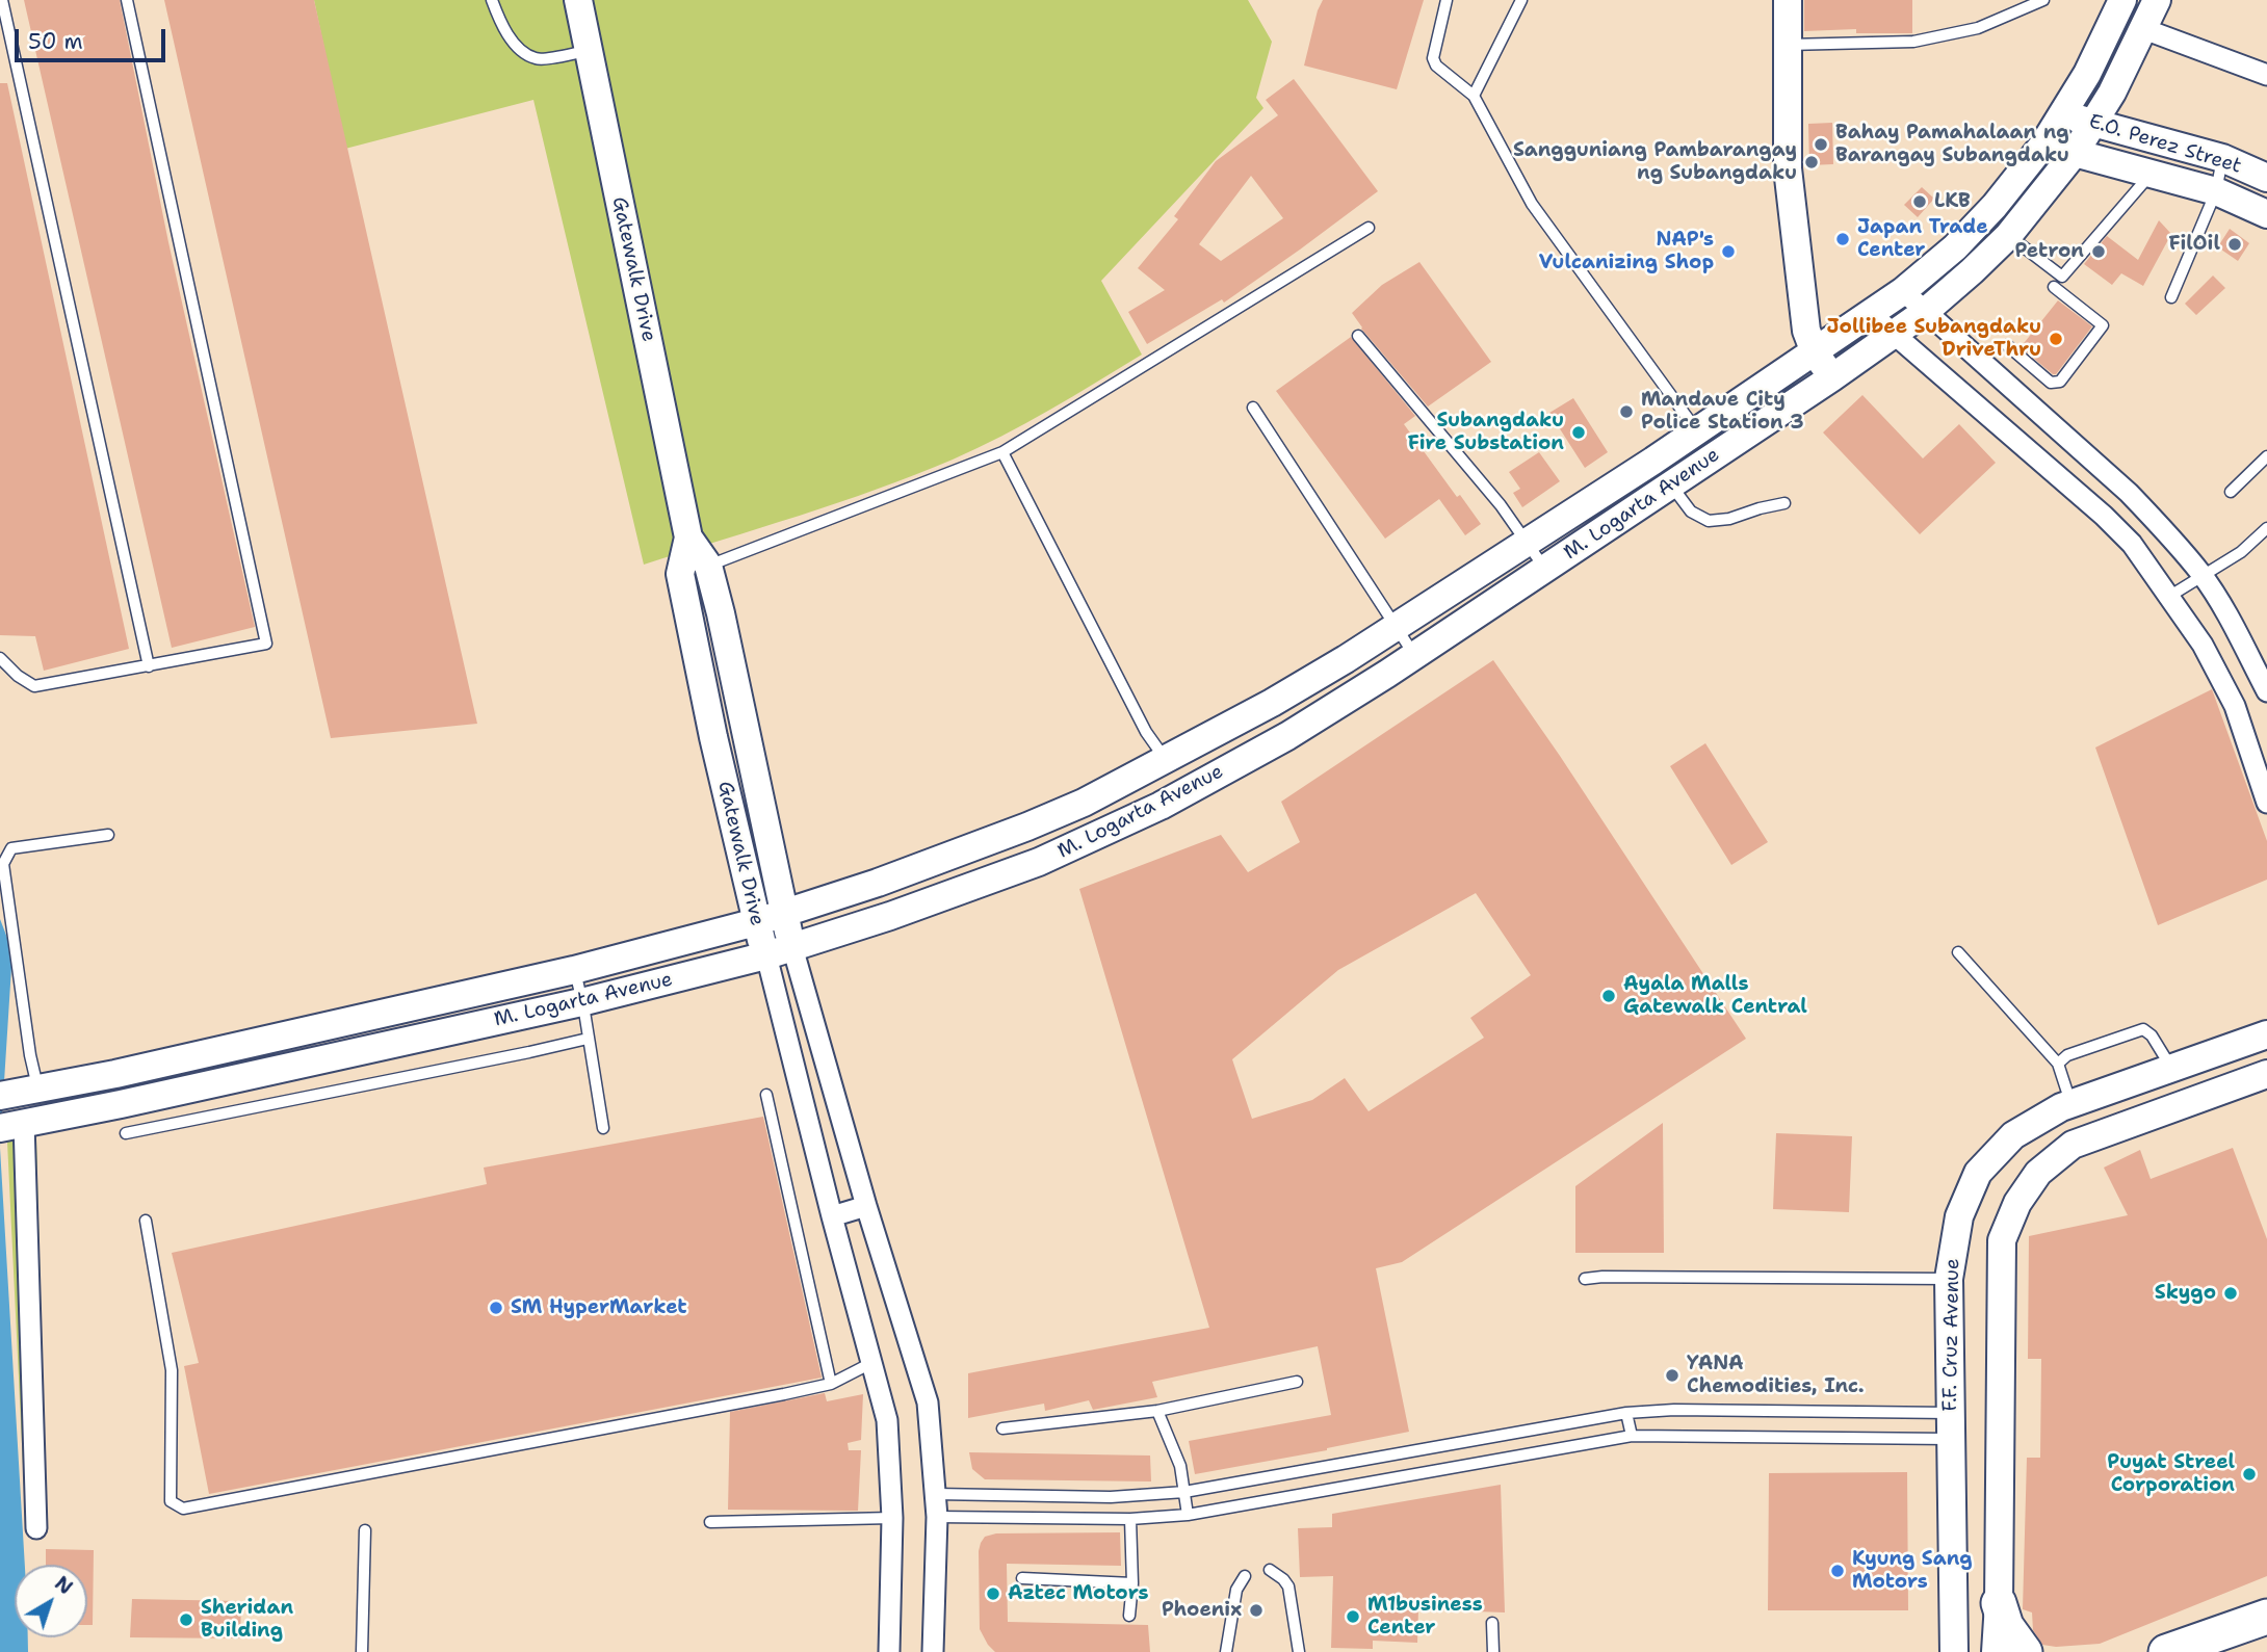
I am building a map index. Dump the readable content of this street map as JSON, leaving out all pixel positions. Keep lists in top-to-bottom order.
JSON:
{
  "streets": {
    "main road": [
      "E.O. Perez Street",
      "Gatewalk Drive",
      "M. Logarta Avenue",
      "F.F. Cruz Avenue"
    ]
  },
  "crossings": [
    ["E.O. Perez Street", "M. Logarta Avenue"],
    ["Gatewalk Drive", "M. Logarta Avenue"]
  ],
  "places": [
    "Bahay Pamahalaan ng Barangay Subangdaku",
    "Sangguniang Pambarangay ng Subangdaku",
    "LKB",
    "Japan Trade Center",
    "FilOil",
    "NAP's Vulcanizing Shop",
    "Petron",
    "Jollibee Subangdaku DriveThru",
    "Mandaue City Police Station 3",
    "Subangdaku Fire Substation",
    "Ayala Malls Gatewalk Central",
    "Skygo",
    "SM HyperMarket",
    "YANA Chemodities, Inc.",
    "Puyat Streel Corporation",
    "Kyung Sang Motors",
    "Aztec Motors",
    "Phoenix",
    "M1business Center",
    "Sheridan Building"
  ],
  "scale_bar": "50 m",
  "north": "top right"
}
